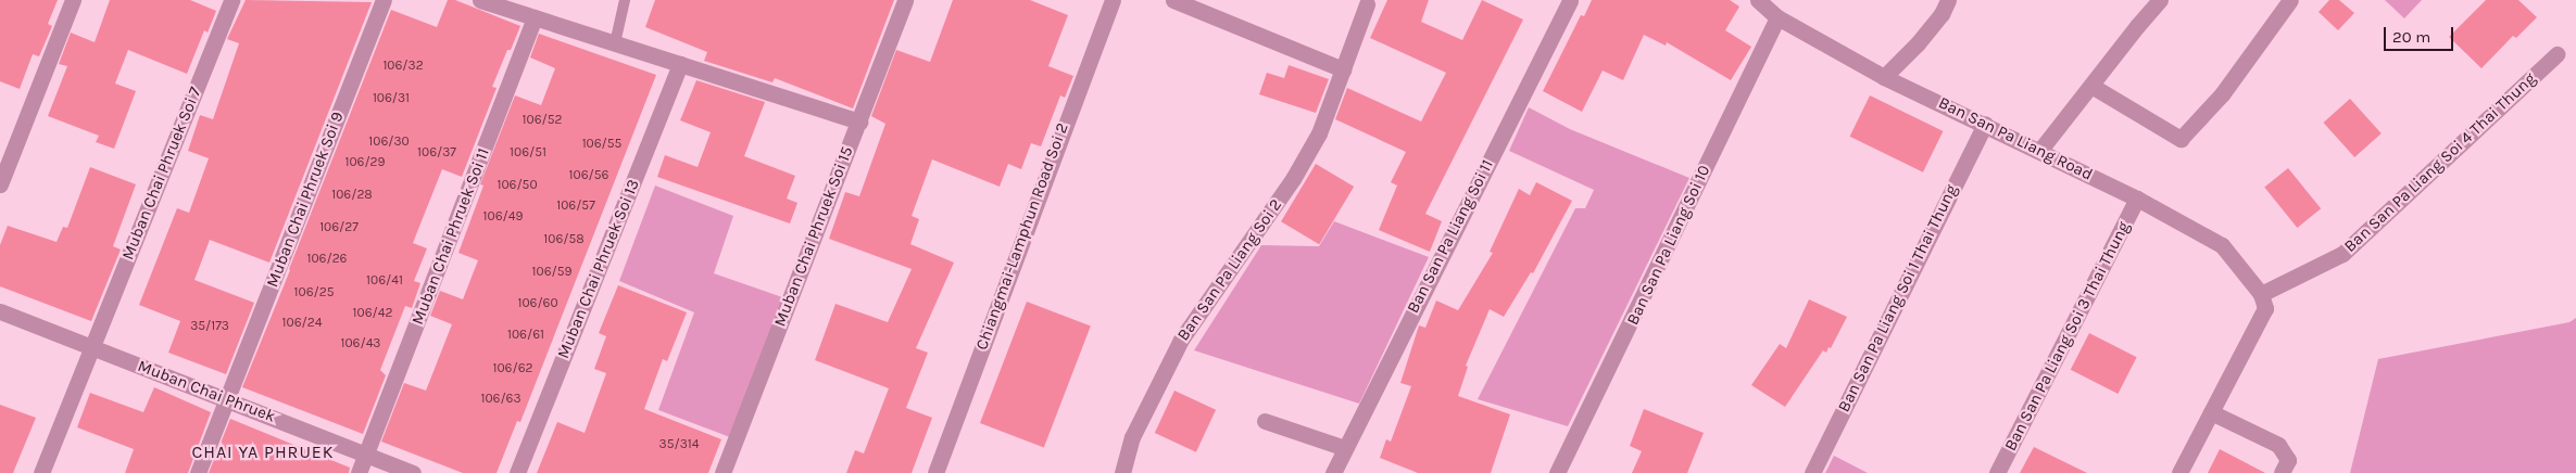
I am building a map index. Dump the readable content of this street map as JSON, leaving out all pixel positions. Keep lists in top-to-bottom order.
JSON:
{
  "streets": {
    "street": [
      "Ban San Pa Liang Road",
      "Ban San Pa Liang Soi 4 Thai Thung",
      "Muban Chai Phruek Soi 7",
      "Muban Chai Phruek Soi 9",
      "Muban Chai Phruek Soi 11",
      "Muban Chai Phruek Soi 15",
      "Chiangmai-Lamphun Road Soi 2",
      "Ban San Pa Liang Soi 11",
      "Ban San Pa Liang Soi 10",
      "Muban Chai Phruek Soi 13",
      "Ban San Pa Liang Soi 2",
      "Ban San Pa Liang Soi 1 Thai Thung",
      "Ban San Pa Liang Soi 3 Thai Thung",
      "Muban Chai Phruek"
    ]
  },
  "crossings": [
    ["Ban San Pa Liang Road", "Ban San Pa Liang Soi 4 Thai Thung"],
    ["Ban San Pa Liang Road", "Ban San Pa Liang Soi 10"],
    ["Ban San Pa Liang Road", "Ban San Pa Liang Soi 1 Thai Thung"],
    ["Ban San Pa Liang Road", "Ban San Pa Liang Soi 3 Thai Thung"],
    ["Muban Chai Phruek Soi 7", "Muban Chai Phruek"],
    ["Muban Chai Phruek Soi 9", "Muban Chai Phruek"],
    ["Muban Chai Phruek Soi 11", "Muban Chai Phruek"]
  ],
  "districts": ["CHAI YA PHRUEK"],
  "house_numbers": [
    "106/32",
    "106/31",
    "106/52",
    "106/30",
    "106/55",
    "106/37",
    "106/51",
    "106/29",
    "106/56",
    "106/50",
    "106/28",
    "106/57",
    "106/49",
    "106/27",
    "106/58",
    "106/26",
    "106/59",
    "106/41",
    "106/25",
    "106/60",
    "106/42",
    "106/24",
    "35/173",
    "106/61",
    "106/43",
    "106/62",
    "106/63",
    "35/314"
  ],
  "scale_bar": "20 m"
}
